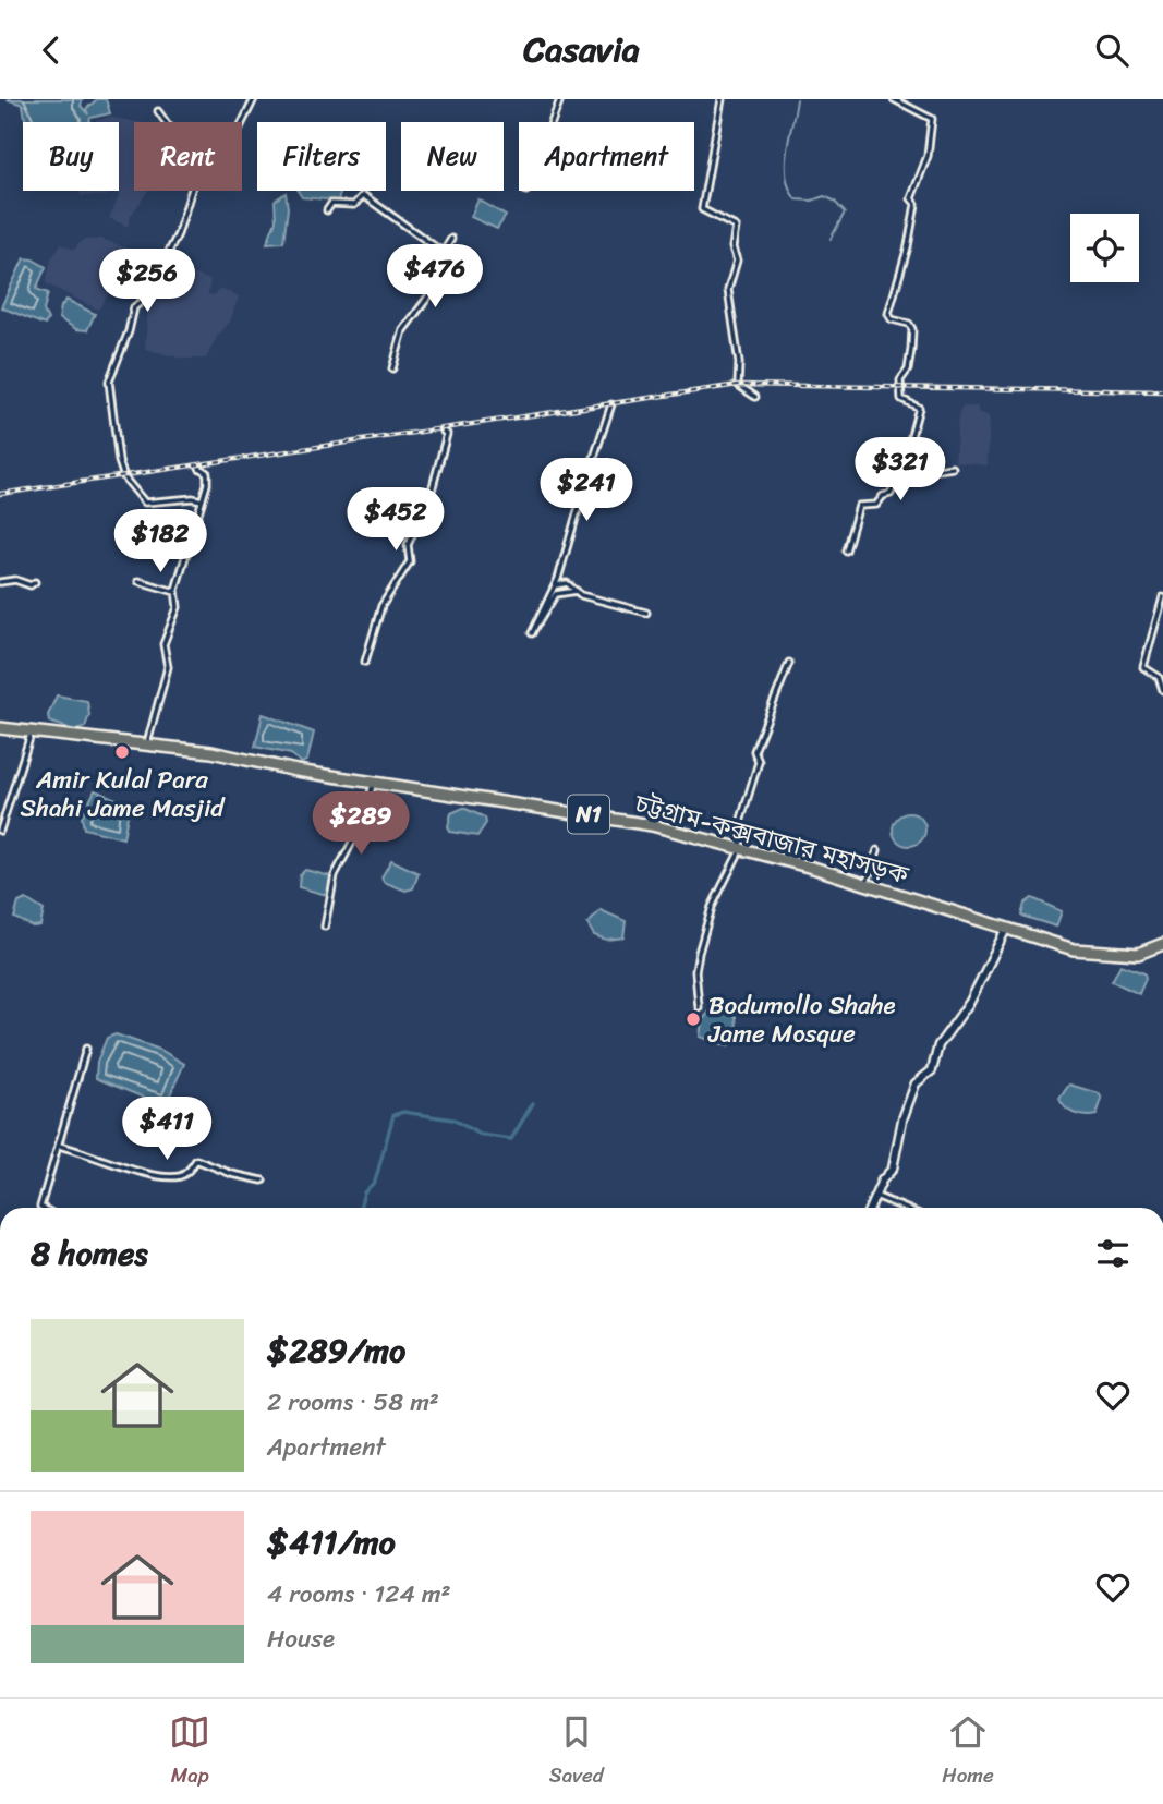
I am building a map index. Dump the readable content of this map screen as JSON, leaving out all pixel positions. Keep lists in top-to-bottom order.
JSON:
{
  "streets": {
    "highway": ["N1", "চট্টগ্রাম-কক্সবাজার মহাসড়ক"]
  },
  "places": ["Amir Kulal Para Shahi Jame Masjid", "Bodumollo Shahe Jame Mosque"],
  "page": {
    "header": "Casavia",
    "chip": [
      "Buy",
      "Rent",
      "Filters",
      "New",
      "Apartment"
    ],
    "price": [
      "$476",
      "$256",
      "$321",
      "$241",
      "$452",
      "$182",
      "$289",
      "$411"
    ],
    "heading": "8 homes",
    "list": [
      {
        "name": "$289/mo",
        "note": "2 rooms · 58 m² · Apartment"
      },
      {
        "name": "$411/mo",
        "note": "4 rooms · 124 m² · House"
      }
    ],
    "tabs": ["Map", "Saved", "Home"]
  }
}
